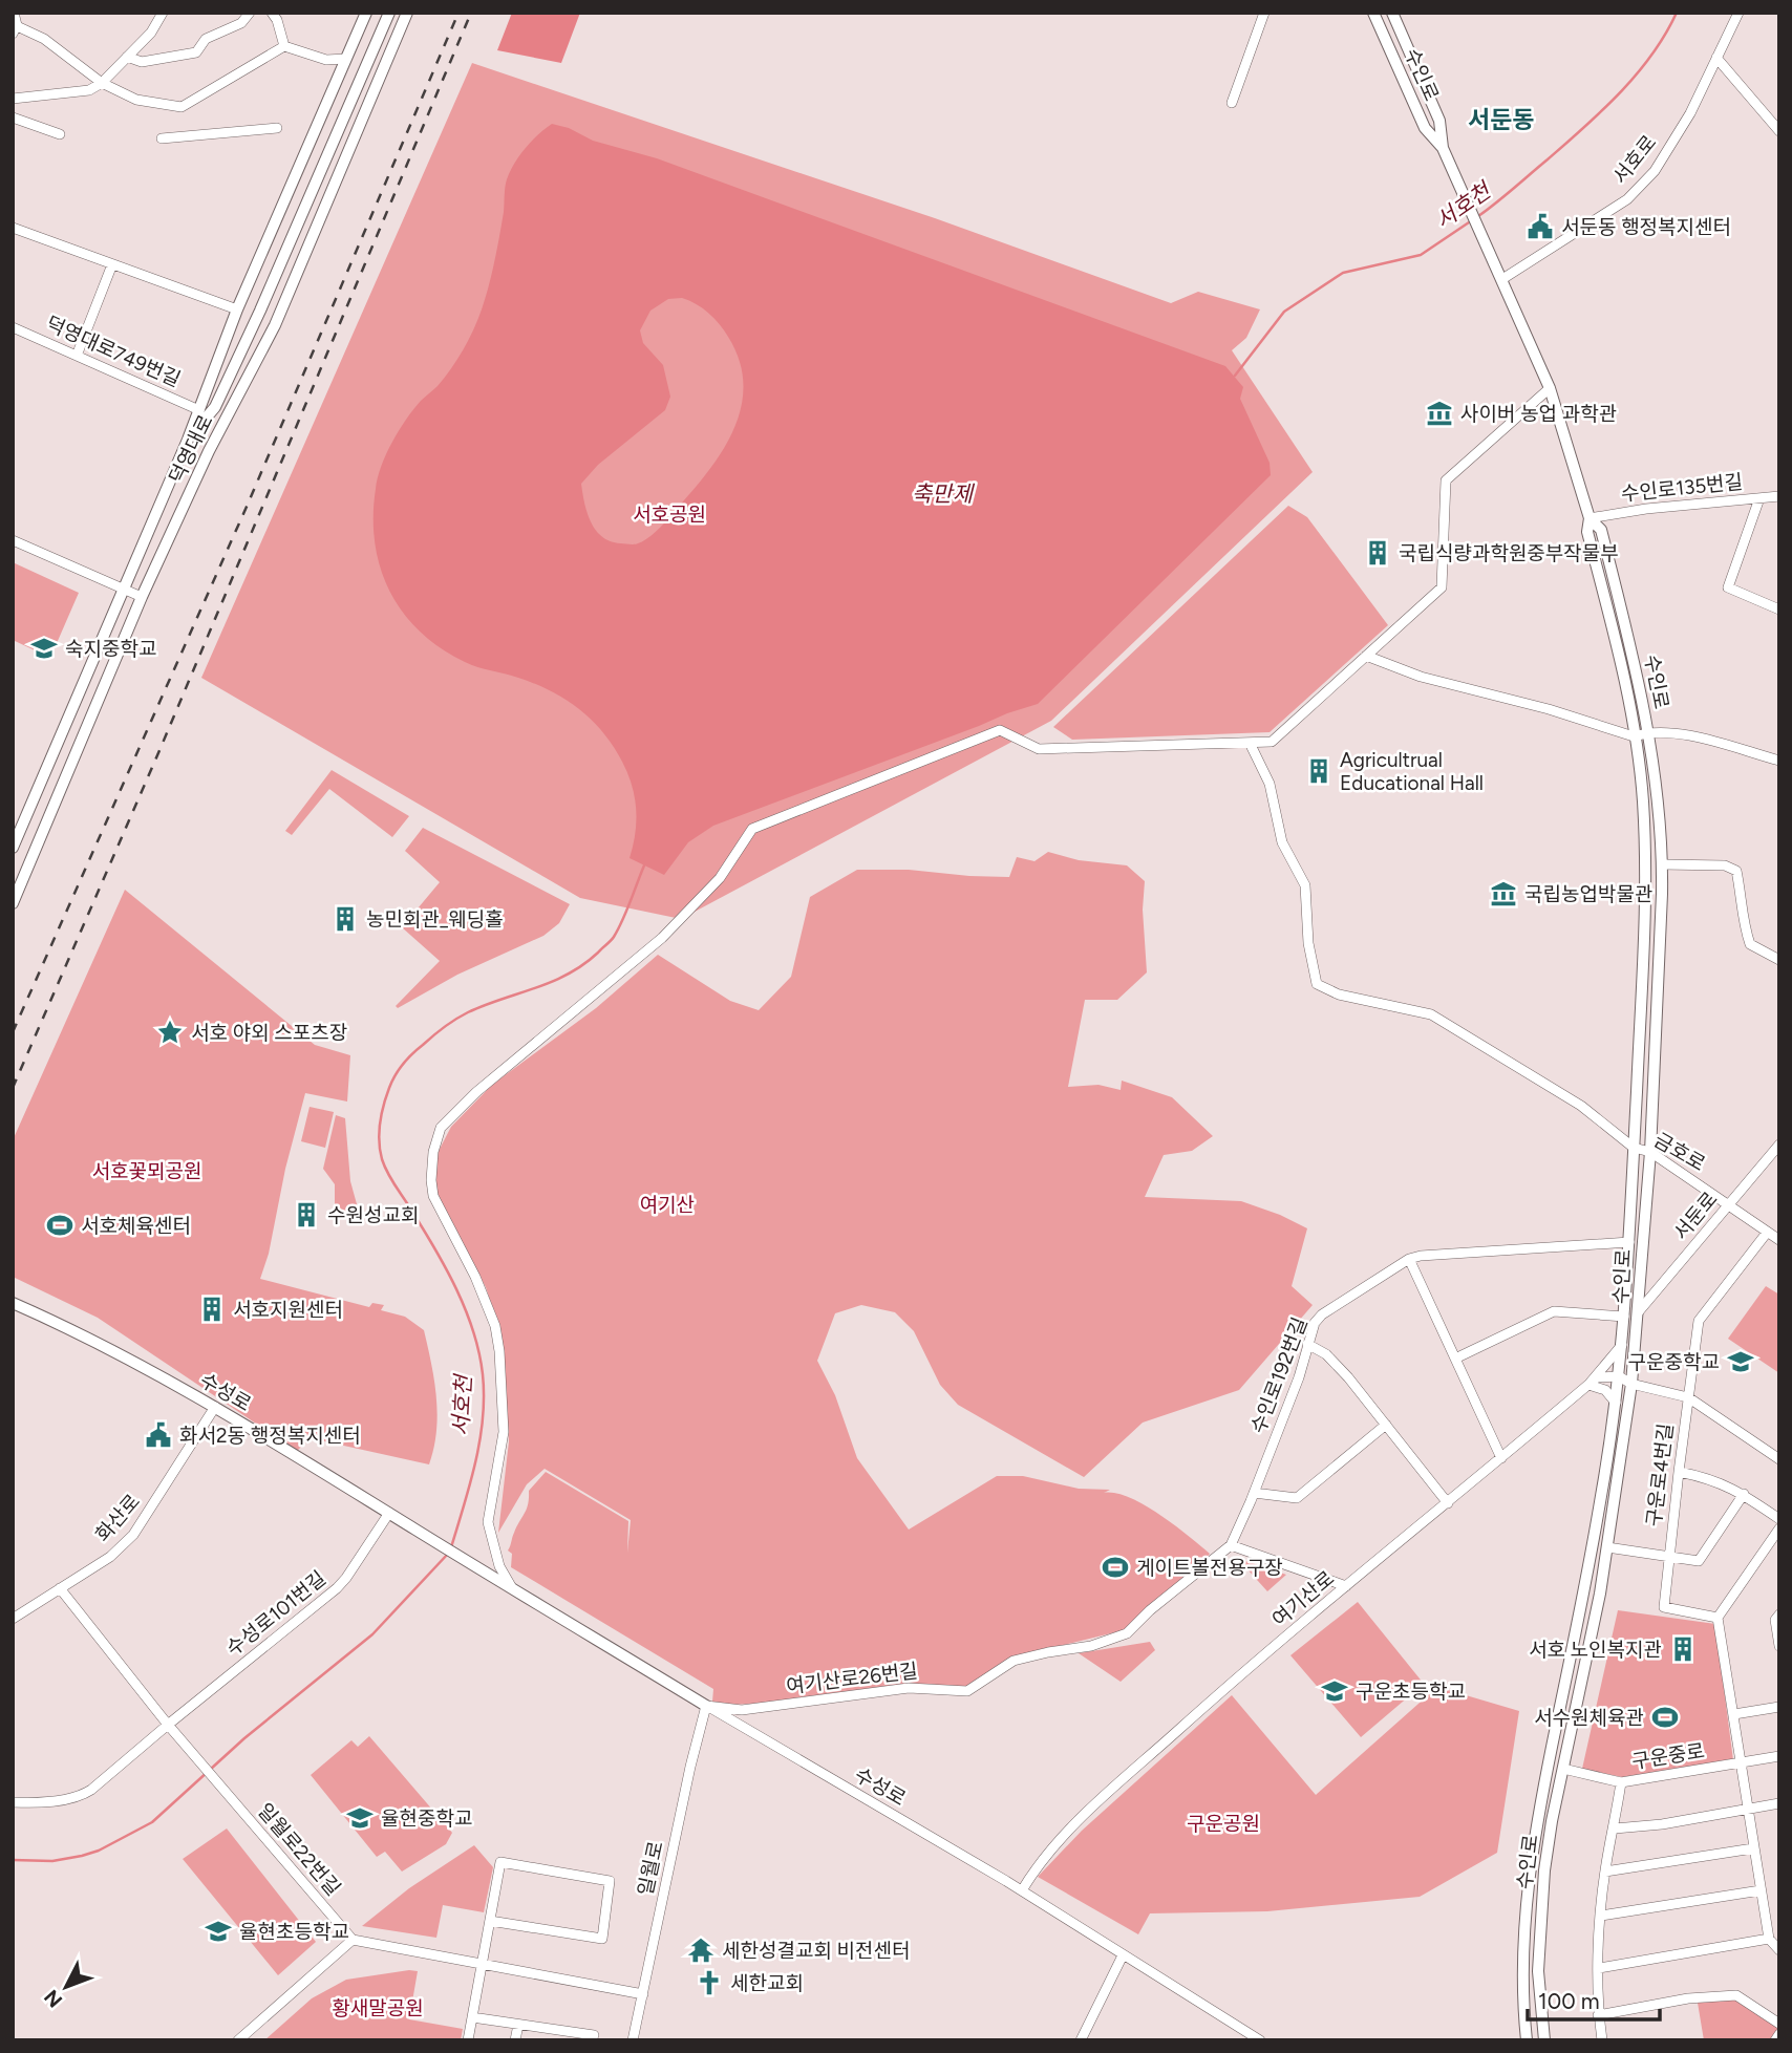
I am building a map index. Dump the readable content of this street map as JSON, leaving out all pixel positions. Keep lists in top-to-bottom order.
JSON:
{
  "streets": {
    "main road": ["수인로", "덕영대로", "수성로"],
    "street": [
      "서호로",
      "덕영대로749번길",
      "수인로135번길",
      "금호로",
      "서둔로",
      "수인로192번길",
      "구운로4번길",
      "화산로",
      "여기산로",
      "수성로101번길",
      "여기산로26번길",
      "구운중로",
      "일월로22번길",
      "일월로"
    ]
  },
  "crossings": [
    ["수인로", "서호로"],
    ["수인로", "수인로135번길"],
    ["수인로", "금호로"],
    ["수인로", "서둔로"],
    ["수인로", "수인로192번길"],
    ["수인로", "여기산로"],
    ["수인로", "구운중로"],
    ["덕영대로749번길", "덕영대로"],
    ["금호로", "서둔로"],
    ["금호로", "구운로4번길"],
    ["수인로192번길", "여기산로26번길"],
    ["수성로", "화산로"],
    ["수성로", "여기산로"],
    ["수성로", "수성로101번길"],
    ["수성로", "여기산로26번길"],
    ["수성로", "일월로"],
    ["화산로", "일월로22번길"],
    ["수성로101번길", "일월로22번길"],
    ["여기산로26번길", "일월로"]
  ],
  "districts": ["서둔동"],
  "water": ["서호천", "축만제"],
  "parks": [
    "서호공원",
    "서호꽃뫼공원",
    "여기산",
    "구운공원",
    "황새말공원"
  ],
  "places": {
    "public building": ["서둔동 행정복지센터", "화서2동 행정복지센터"],
    "museum": ["사이버 농업 과학관", "국립농업박물관"],
    "building": [
      "국립식량과학원중부작물부",
      "Agricultrual Educational Hall",
      "농민회관_웨딩홀",
      "수원성교회",
      "서호지원센터",
      "서호 노인복지관"
    ],
    "school or university": [
      "숙지중학교",
      "구운중학교",
      "구운초등학교",
      "율현중학교",
      "율현초등학교"
    ],
    "place": ["서호 야외 스포츠장"],
    "sports": ["서호체육센터", "게이트볼전용구장", "서수원체육관"],
    "temple": ["세한성결교회 비전센터"],
    "church": ["세한교회"]
  },
  "scale_bar": "100 m",
  "north": "bottom left"
}
